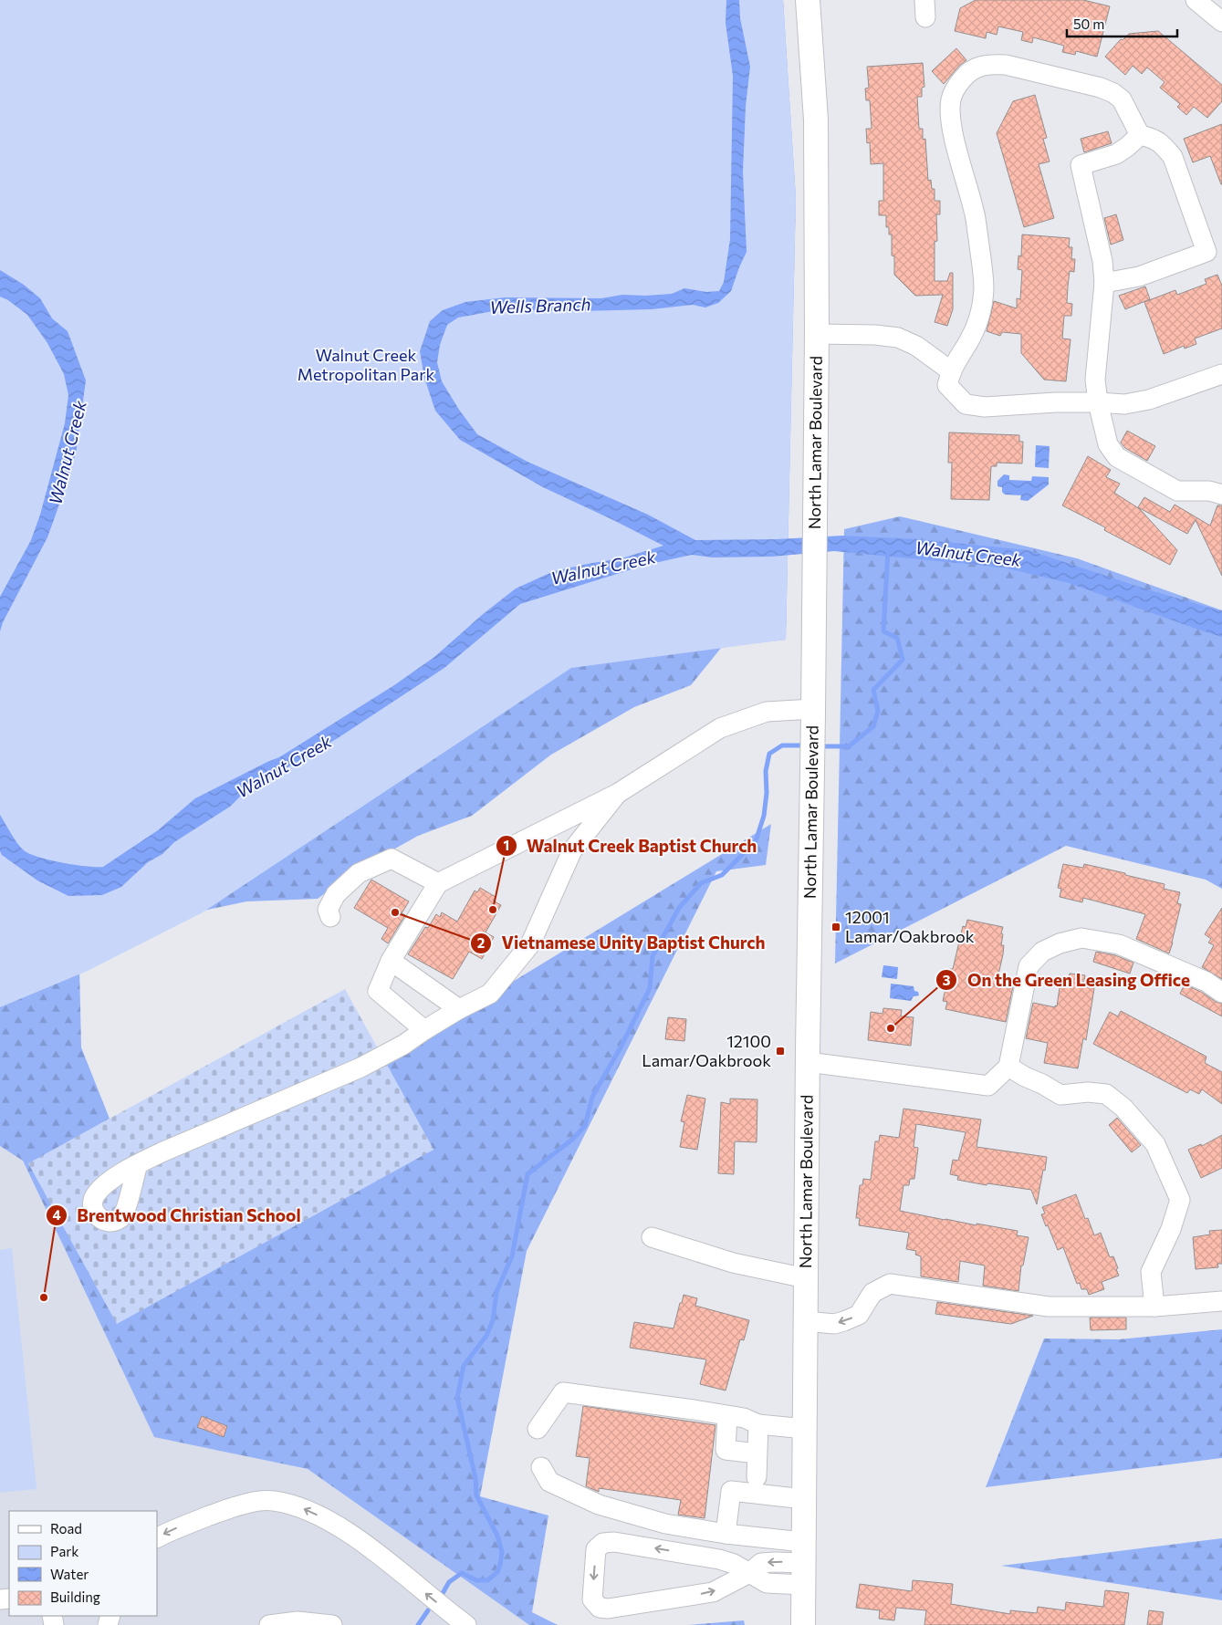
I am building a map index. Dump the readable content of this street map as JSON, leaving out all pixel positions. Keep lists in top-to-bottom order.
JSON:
{
  "streets": {
    "main road": ["North Lamar Boulevard"]
  },
  "water": ["Wells Branch", "Walnut Creek"],
  "parks": ["Walnut Creek Metropolitan Park"],
  "places": {
    "other": [
      "Walnut Creek Baptist Church",
      "Vietnamese Unity Baptist Church",
      "On the Green Leasing Office",
      "Brentwood Christian School"
    ],
    "transit": ["12001 Lamar/Oakbrook", "12100 Lamar/Oakbrook"]
  },
  "legend": [
    "Road",
    "Park",
    "Water",
    "Building"
  ],
  "scale_bar": "50 m"
}
